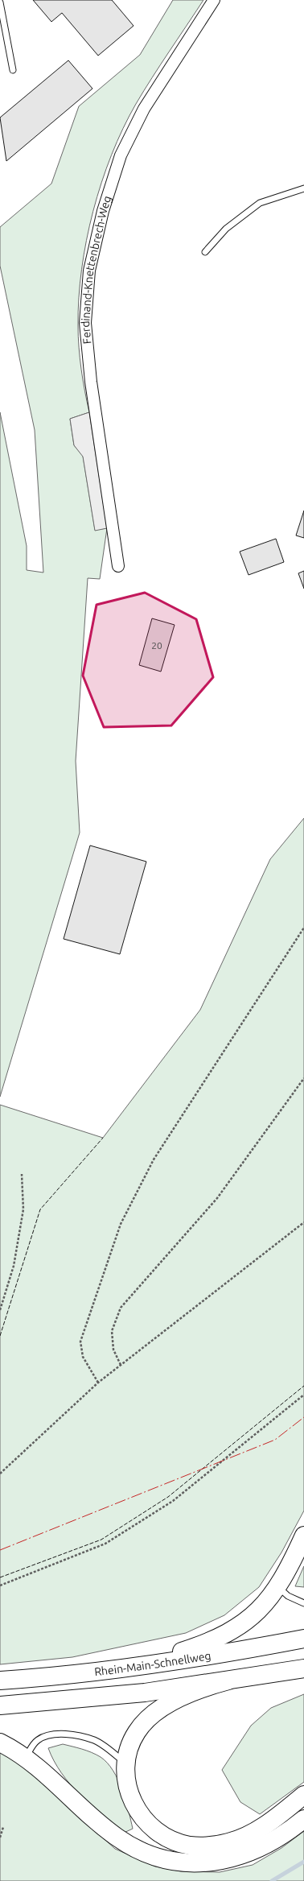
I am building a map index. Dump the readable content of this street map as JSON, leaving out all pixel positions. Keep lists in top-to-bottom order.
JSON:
{
  "streets": {
    "highway": ["Rhein-Main-Schnellweg"],
    "street": ["Ferdinand-Knettenbrech-Weg"]
  },
  "house_numbers": ["20"]
}
